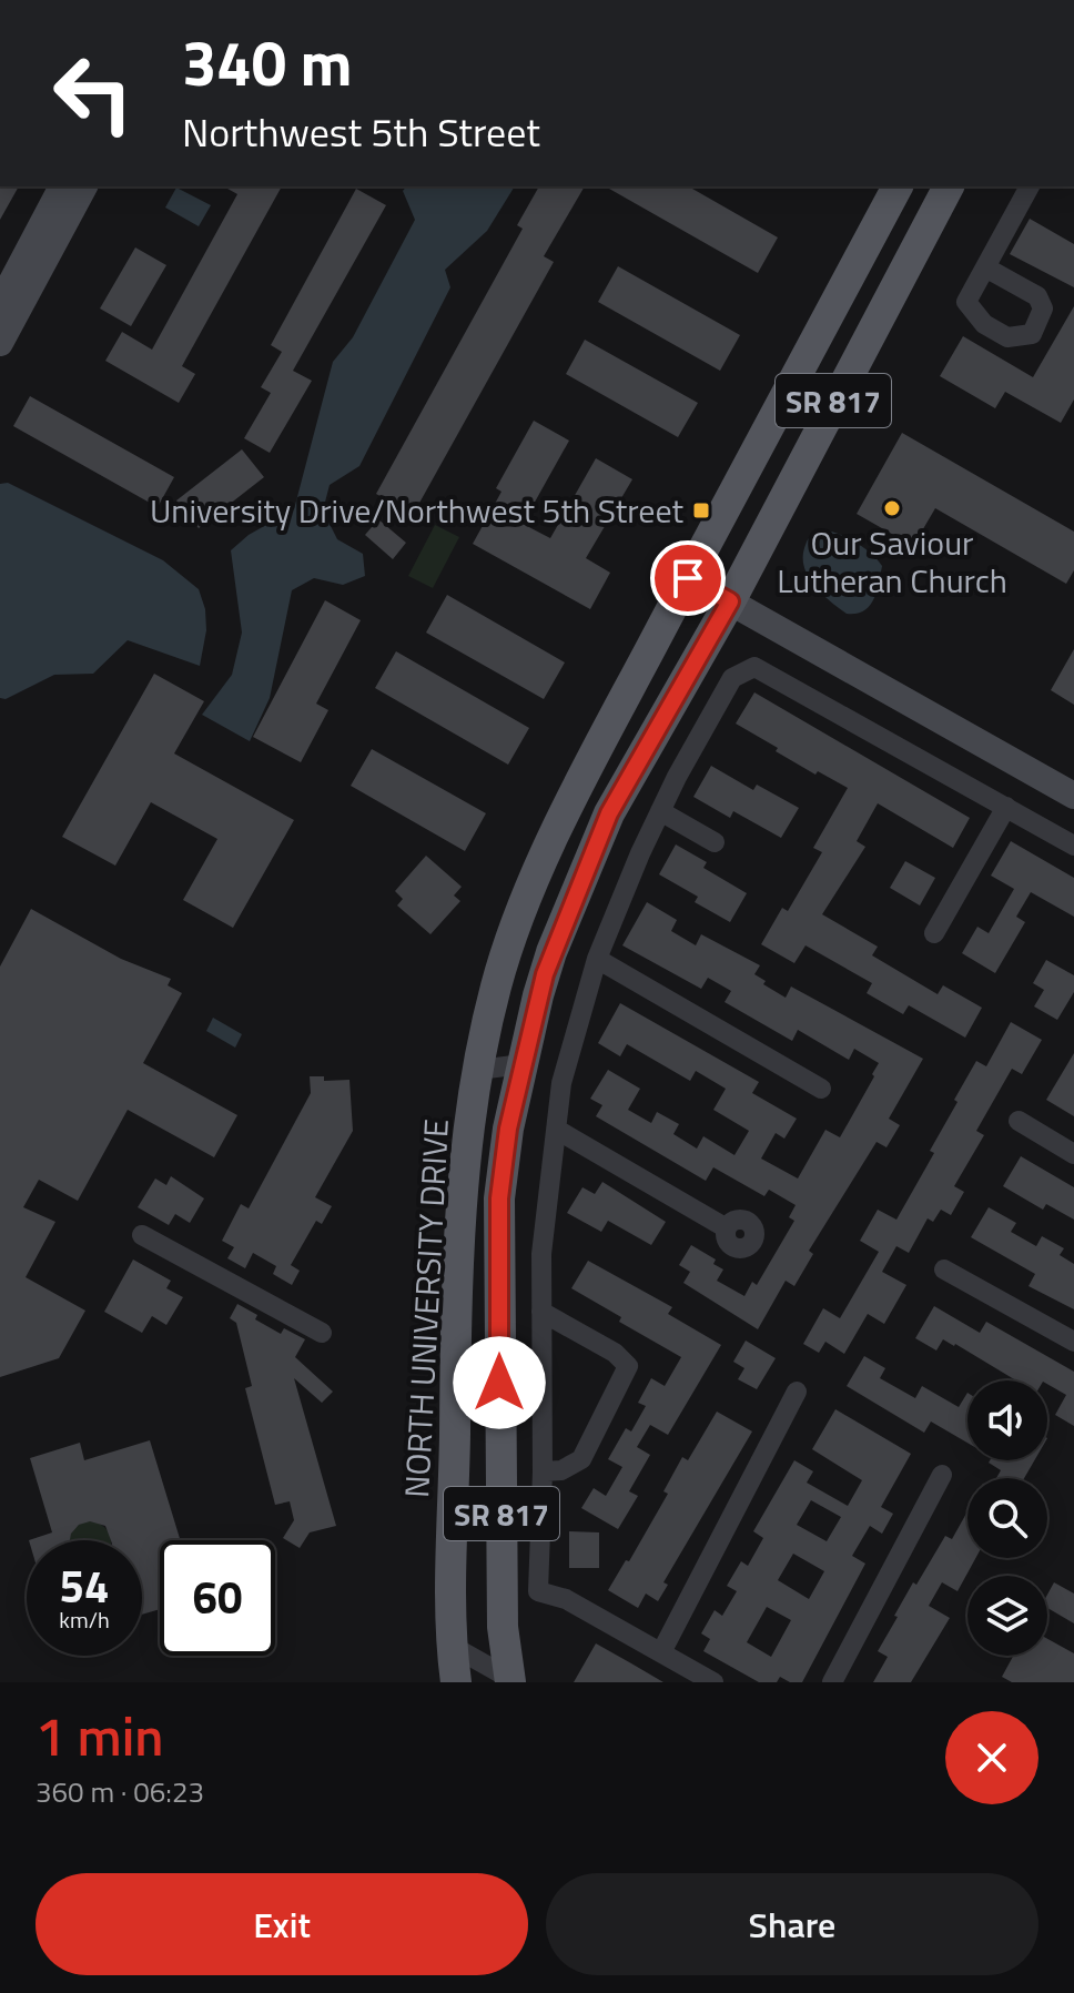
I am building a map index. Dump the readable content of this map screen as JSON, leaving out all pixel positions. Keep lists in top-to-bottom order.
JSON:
{
  "streets": {
    "main road": ["SR 817", "NORTH UNIVERSITY DRIVE"]
  },
  "places": {
    "other": ["Our Saviour Lutheran Church"],
    "transit": ["University Drive/Northwest 5th Street"]
  },
  "page": {
    "turn": ["340 m", "Northwest 5th Street"],
    "speed": "54 km/h",
    "limit": "60",
    "heading": ["1 min", "360 m · 06:23"],
    "buttons": ["Exit", "Share"]
  }
}
